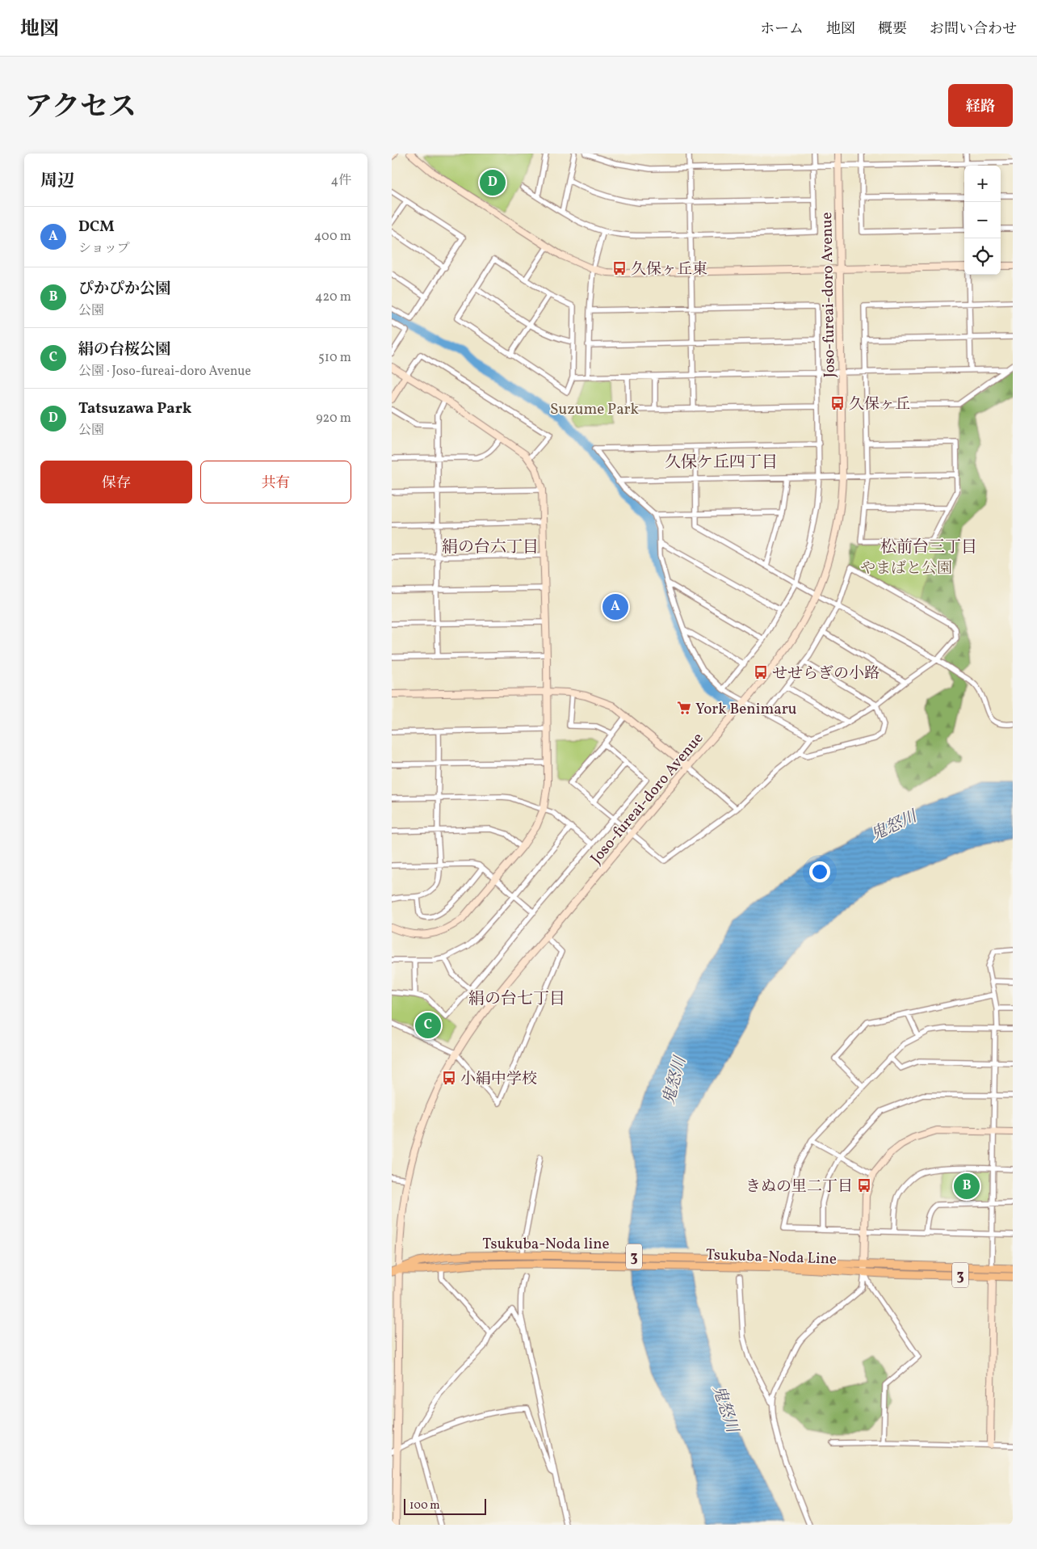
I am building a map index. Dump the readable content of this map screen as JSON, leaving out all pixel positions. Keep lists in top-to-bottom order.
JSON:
{
  "streets": {
    "main road": ["Tsukuba-Noda line", "Tsukuba-Noda Line", "3"],
    "street": ["Joso-fureai-doro Avenue"]
  },
  "crossings": [
    ["Joso-fureai-doro Avenue", "Tsukuba-Noda line"],
    ["Tsukuba-Noda line", "Tsukuba-Noda Line"],
    ["Tsukuba-Noda line", "3"]
  ],
  "districts": [
    "久保ケ丘四丁目",
    "絹の台六丁目",
    "松前台三丁目",
    "絹の台七丁目"
  ],
  "water": ["鬼怒川"],
  "parks": ["Suzume Park", "やまばと公園"],
  "places": {
    "bus stop": [
      "久保ヶ丘東",
      "久保ヶ丘",
      "せせらぎの小路",
      "小絹中学校",
      "きぬの里二丁目"
    ],
    "supermarket": ["York Benimaru"]
  },
  "scale_bar": "100 m",
  "page": {
    "header": "地図",
    "nav": [
      "ホーム",
      "地図",
      "概要",
      "お問い合わせ"
    ],
    "title": "アクセス",
    "buttons": [
      "経路",
      ["保存", "共有"]
    ],
    "heading": ["周辺", "4件"],
    "map_buttons": ["+", "−"],
    "pins": [
      "D",
      "A",
      "C",
      "B"
    ],
    "list": [
      {
        "mark": "A",
        "name": "DCM",
        "note": "ショップ",
        "value": "400 m"
      },
      {
        "mark": "B",
        "name": "ぴかぴか公園",
        "note": "公園",
        "value": "420 m"
      },
      {
        "mark": "C",
        "name": "絹の台桜公園",
        "note": "公園 · Joso-fureai-doro Avenue",
        "value": "510 m"
      },
      {
        "mark": "D",
        "name": "Tatsuzawa Park",
        "note": "公園",
        "value": "920 m"
      }
    ],
    "scale": "100 m"
  }
}
